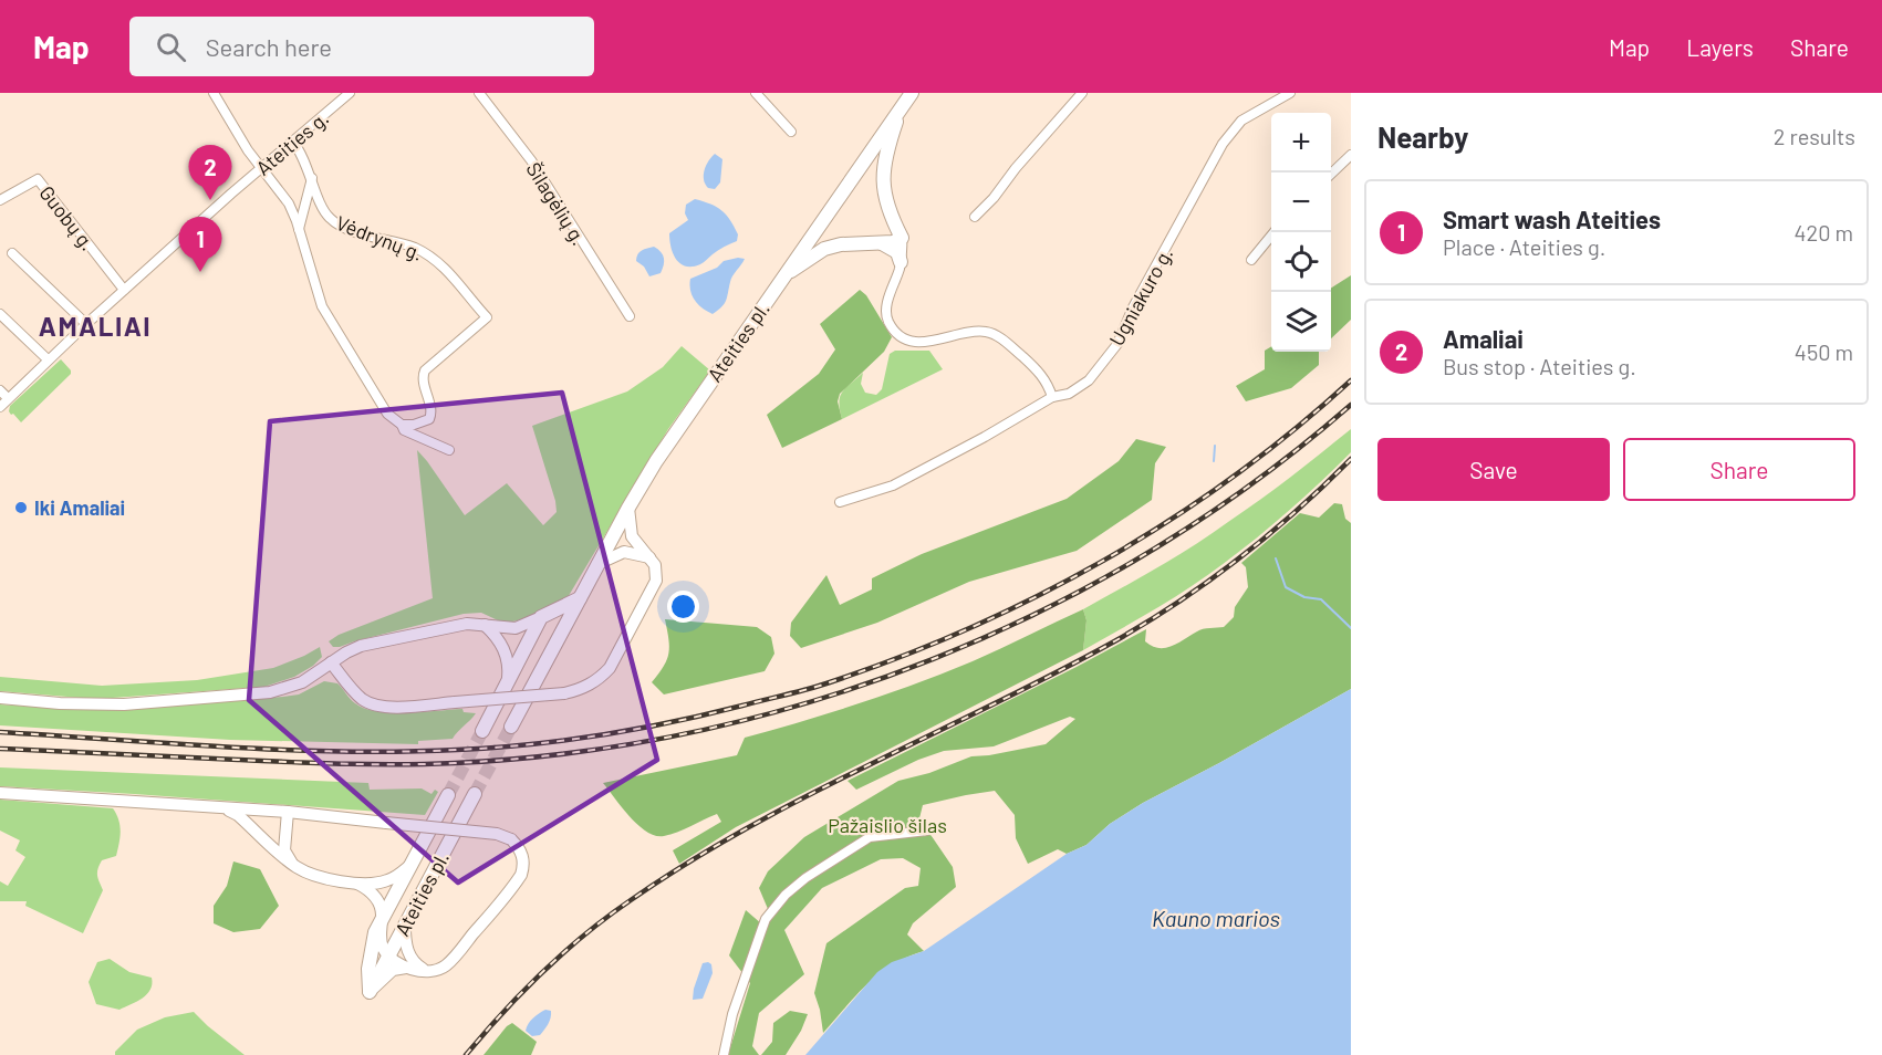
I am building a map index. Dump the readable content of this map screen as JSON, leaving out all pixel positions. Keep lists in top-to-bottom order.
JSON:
{
  "streets": {
    "highway": ["Ateities pl."],
    "street": [
      "Ateities g.",
      "Šilagėlių g.",
      "Guobų g.",
      "Vėdrynų g.",
      "Ugniakuro g."
    ]
  },
  "crossings": [
    ["Ateities g.", "Guobų g."],
    ["Ateities g.", "Vėdrynų g."]
  ],
  "districts": ["AMALIAI"],
  "water": ["Kauno marios"],
  "parks": ["Pažaislio šilas"],
  "places": ["Iki Amaliai"],
  "page": {
    "header": "Map",
    "search": "Search here",
    "nav": ["Map", "Layers", "Share"],
    "heading": ["Nearby", "2 results"],
    "map_buttons": ["+", "−"],
    "pins": ["2", "1"],
    "list": [
      {
        "mark": "1",
        "name": "Smart wash Ateities",
        "note": "Place · Ateities g.",
        "value": "420 m"
      },
      {
        "mark": "2",
        "name": "Amaliai",
        "note": "Bus stop · Ateities g.",
        "value": "450 m"
      }
    ],
    "buttons": ["Save", "Share"]
  }
}
